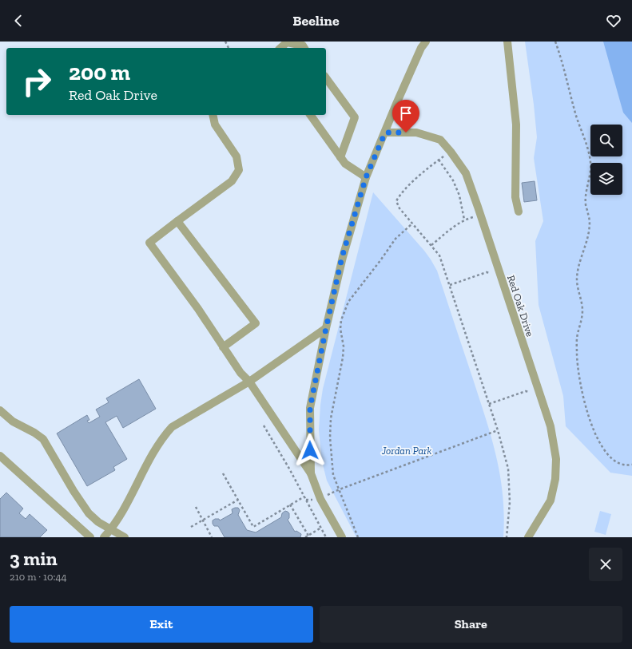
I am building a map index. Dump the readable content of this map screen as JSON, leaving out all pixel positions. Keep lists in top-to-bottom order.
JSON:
{
  "streets": {
    "street": ["Red Oak Drive"]
  },
  "parks": ["Jordan Park"],
  "page": {
    "header": "Beeline",
    "turn": ["200 m", "Red Oak Drive"],
    "heading": ["3 min", "210 m · 10:44"],
    "buttons": ["Exit", "Share"]
  }
}
